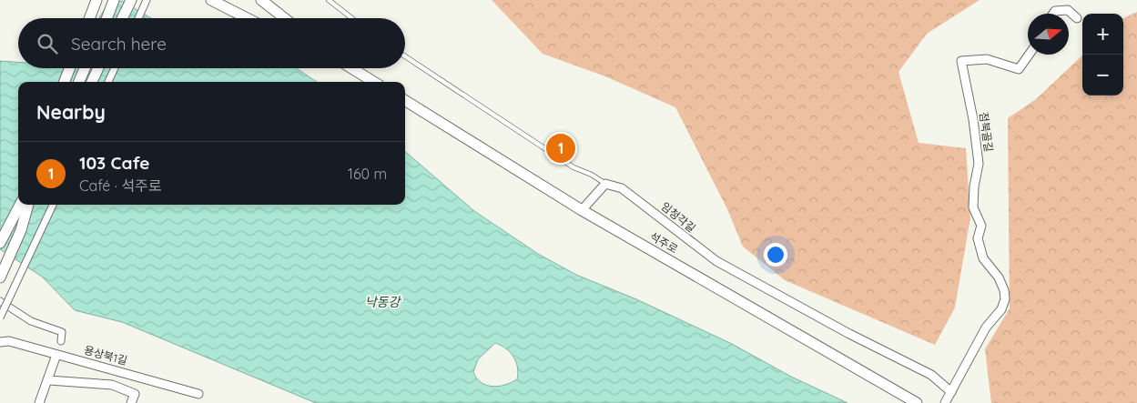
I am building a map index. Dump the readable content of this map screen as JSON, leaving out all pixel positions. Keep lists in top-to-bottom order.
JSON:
{
  "streets": {
    "street": [
      "점북골길",
      "임청각길",
      "석주로",
      "용상북1길"
    ]
  },
  "crossings": [
    ["점북골길", "임청각길"]
  ],
  "water": ["낙동강"],
  "north": "right",
  "page": {
    "map_buttons": ["+", "−"],
    "search": "Search here",
    "heading": "Nearby",
    "pins": "1",
    "list": [
      {
        "mark": "1",
        "name": "103 Cafe",
        "note": "Café · 석주로",
        "value": "160 m"
      }
    ]
  }
}
